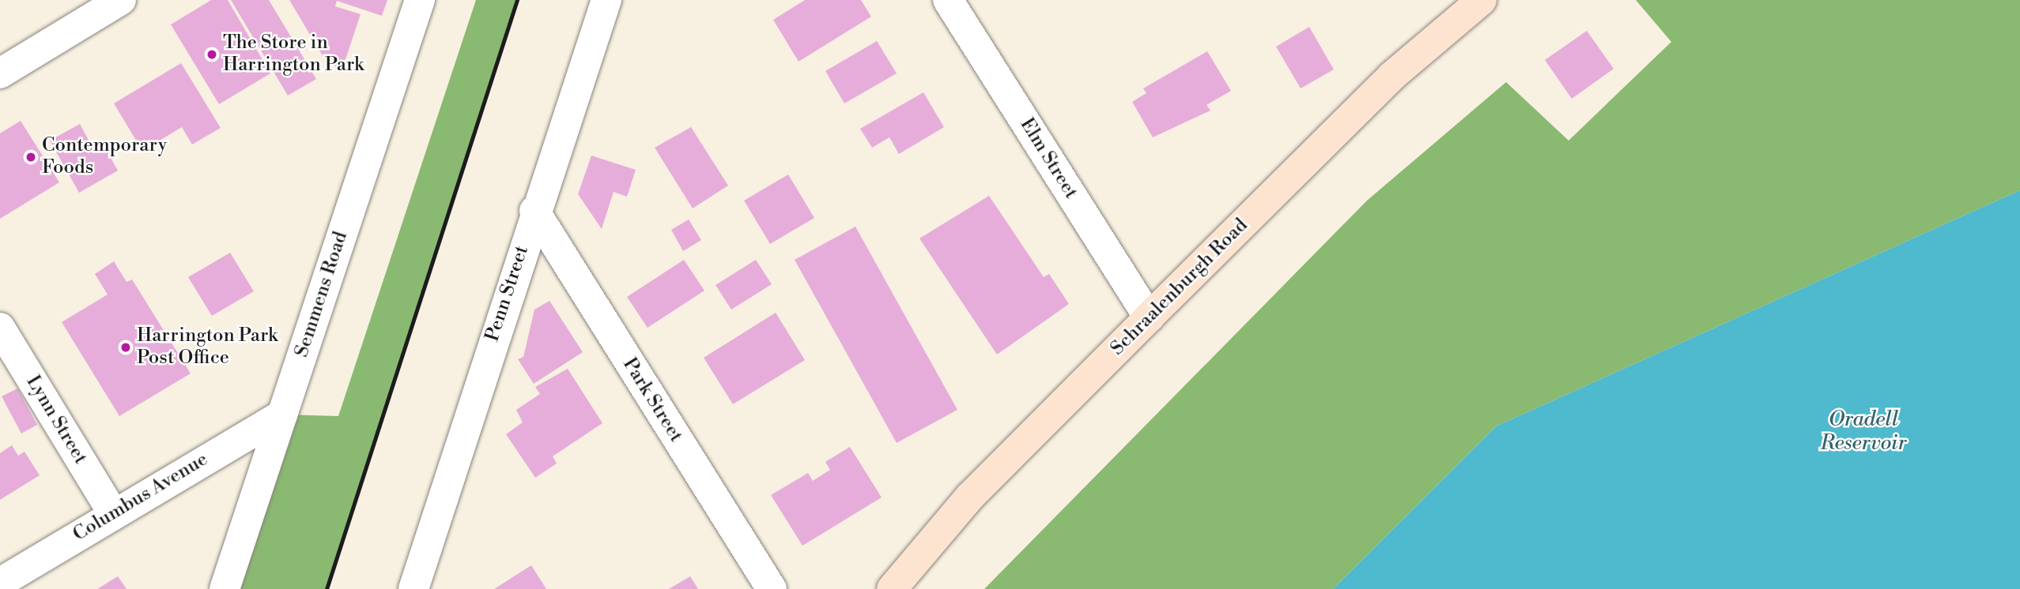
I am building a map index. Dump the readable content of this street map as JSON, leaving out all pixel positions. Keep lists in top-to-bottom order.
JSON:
{
  "streets": {
    "main road": ["Schraalenburgh Road"],
    "street": [
      "Elm Street",
      "Penn Street",
      "Semmens Road",
      "Park Street",
      "Lynn Street",
      "Columbus Avenue"
    ]
  },
  "crossings": [
    ["Elm Street", "Schraalenburgh Road"],
    ["Penn Street", "Park Street"],
    ["Semmens Road", "Columbus Avenue"],
    ["Lynn Street", "Columbus Avenue"]
  ],
  "water": ["Oradell Reservoir"],
  "places": ["The Store in Harrington Park", "Contemporary Foods", "Harrington Park Post Office"]
}
